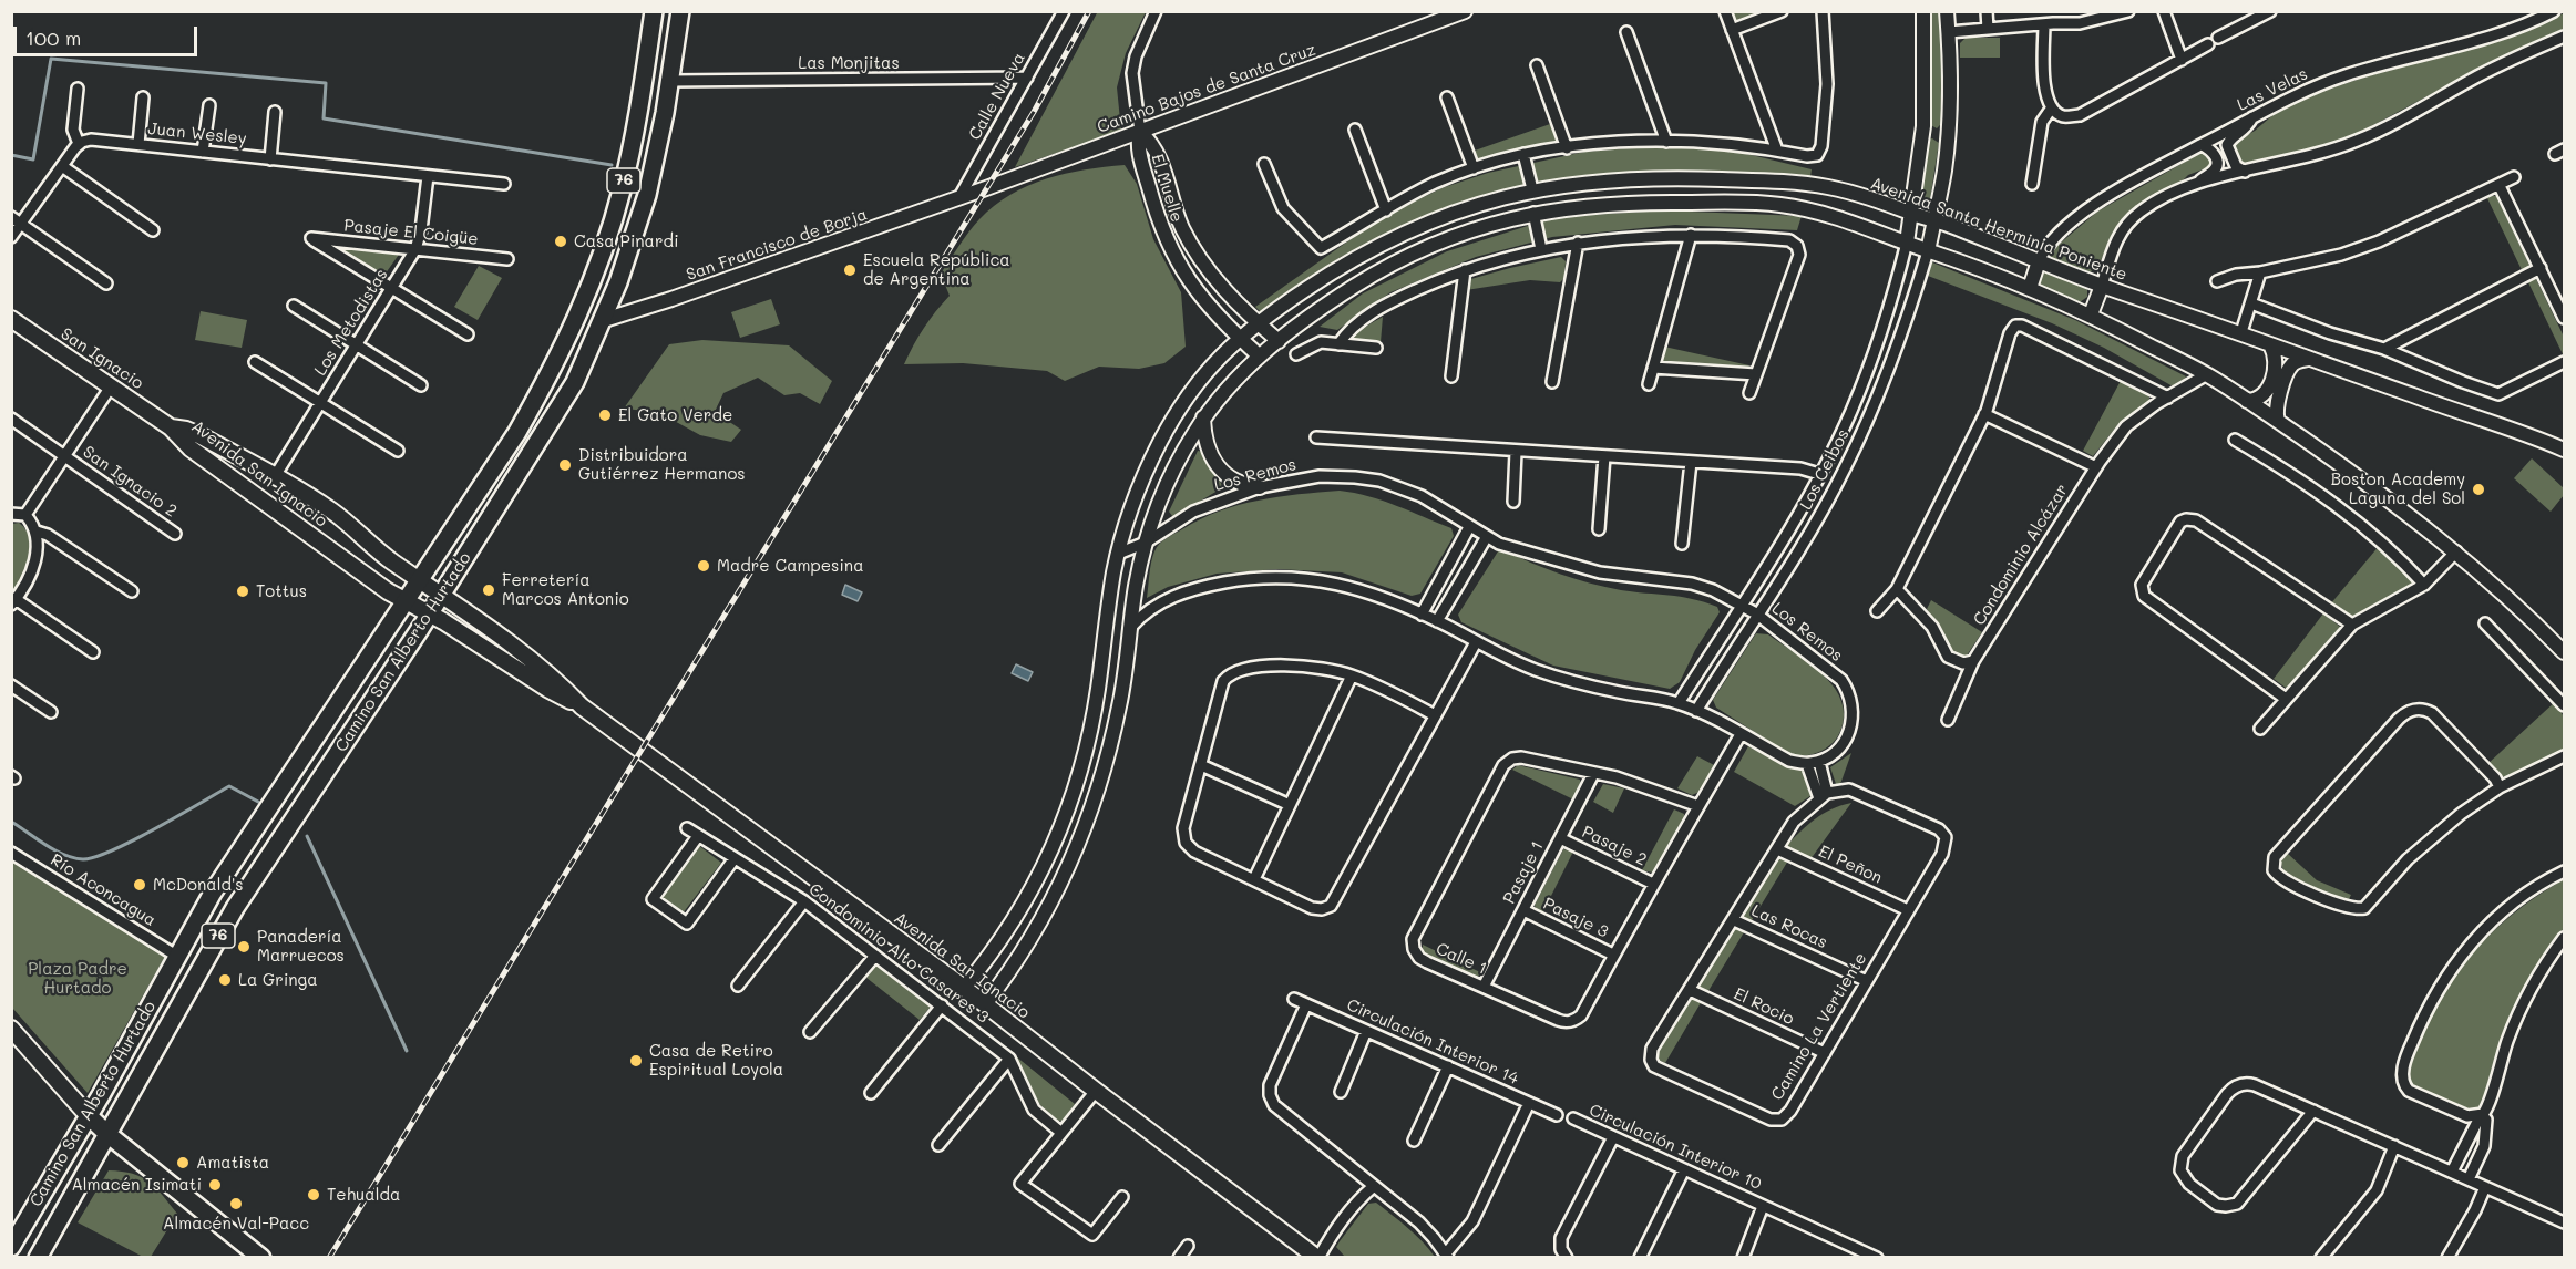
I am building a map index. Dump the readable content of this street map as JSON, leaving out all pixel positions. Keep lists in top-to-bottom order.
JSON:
{
  "streets": {
    "main road": [
      "76",
      "San Ignacio",
      "Avenida San Ignacio",
      "Camino San Alberto Hurtado"
    ],
    "street": [
      "Las Monjitas",
      "Camino Bajos de Santa Cruz",
      "Las Velas",
      "Calle Nueva",
      "Juan Wesley",
      "El Muelle",
      "Avenida Santa Herminia Poniente",
      "Pasaje El Coigüe",
      "San Francisco de Borja",
      "Los Metodistas",
      "Los Ceibos",
      "Los Remos",
      "San Ignacio 2",
      "Condominio Alcázar",
      "Pasaje 2",
      "El Peñon",
      "Pasaje 1",
      "Río Aconcagua",
      "Pasaje 3",
      "Las Rocas",
      "Condominio Alto Casares 3",
      "Calle 1",
      "El Rocio",
      "Camino La Vertiente",
      "Circulación Interior 14",
      "Circulación Interior 10"
    ]
  },
  "crossings": [
    ["Las Monjitas", "Calle Nueva"],
    ["Las Monjitas", "Camino San Alberto Hurtado"],
    ["Camino Bajos de Santa Cruz", "Calle Nueva"],
    ["Camino Bajos de Santa Cruz", "El Muelle"],
    ["Camino Bajos de Santa Cruz", "San Francisco de Borja"],
    ["Las Velas", "Avenida Santa Herminia Poniente"],
    ["Calle Nueva", "San Francisco de Borja"],
    ["Juan Wesley", "Los Metodistas"],
    ["El Muelle", "Avenida Santa Herminia Poniente"],
    ["Avenida Santa Herminia Poniente", "Los Ceibos"],
    ["Avenida Santa Herminia Poniente", "Avenida San Ignacio"],
    ["Avenida Santa Herminia Poniente", "Los Remos"],
    ["Pasaje El Coigüe", "Los Metodistas"],
    ["San Francisco de Borja", "Camino San Alberto Hurtado"],
    ["Los Metodistas", "Avenida San Ignacio"],
    ["San Ignacio", "Avenida San Ignacio"],
    ["Los Ceibos", "Los Remos"],
    ["Avenida San Ignacio", "Camino San Alberto Hurtado"],
    ["Camino San Alberto Hurtado", "Río Aconcagua"],
    ["Pasaje 2", "Pasaje 1"],
    ["Pasaje 2", "Calle 1"],
    ["El Peñon", "Camino La Vertiente"],
    ["Pasaje 1", "Pasaje 3"],
    ["Pasaje 1", "Calle 1"],
    ["Pasaje 3", "Calle 1"],
    ["Las Rocas", "Camino La Vertiente"],
    ["El Rocio", "Camino La Vertiente"]
  ],
  "parks": ["Plaza Padre Hurtado"],
  "places": [
    "Casa Pinardi",
    "Escuela República de Argentina",
    "El Gato Verde",
    "Distribuidora Gutiérrez Hermanos",
    "Boston Academy Laguna del Sol",
    "Madre Campesina",
    "Ferretería Marcos Antonio",
    "Tottus",
    "McDonald's",
    "Panadería Marruecos",
    "La Gringa",
    "Casa de Retiro Espiritual Loyola",
    "Amatista",
    "Almacén Isimati",
    "Tehualda",
    "Almacén Val-Pacc"
  ],
  "scale_bar": "100 m"
}
